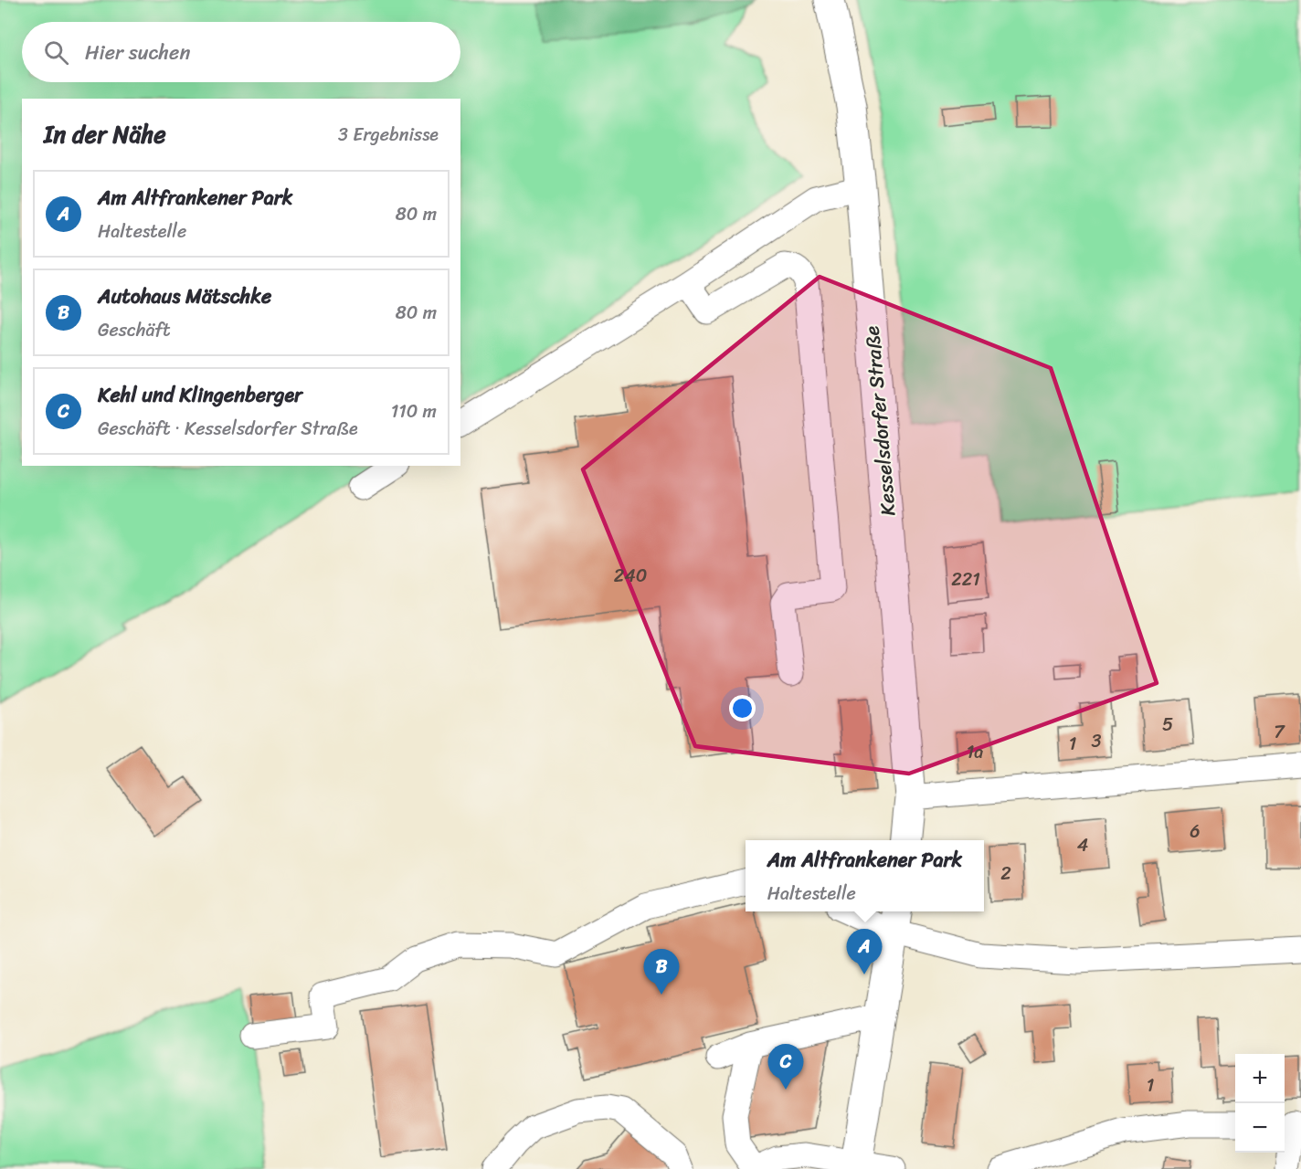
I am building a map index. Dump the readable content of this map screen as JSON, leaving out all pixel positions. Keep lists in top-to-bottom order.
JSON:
{
  "streets": {
    "main road": ["Kesselsdorfer Straße"]
  },
  "house_numbers": [
    "240",
    "221",
    "5",
    "7",
    "3",
    "1",
    "1a",
    "6",
    "4",
    "2",
    "1"
  ],
  "page": {
    "search": "Hier suchen",
    "heading": ["In der Nähe", "3 Ergebnisse"],
    "list": [
      {
        "mark": "A",
        "name": "Am Altfrankener Park",
        "note": "Haltestelle",
        "value": "80 m"
      },
      {
        "mark": "B",
        "name": "Autohaus Mätschke",
        "note": "Geschäft",
        "value": "80 m"
      },
      {
        "mark": "C",
        "name": "Kehl und Klingenberger",
        "note": "Geschäft · Kesselsdorfer Straße",
        "value": "110 m"
      }
    ],
    "popup": ["Am Altfrankener Park", "Haltestelle"],
    "pins": ["A", "B", "C"],
    "map_buttons": ["+", "−"]
  }
}
